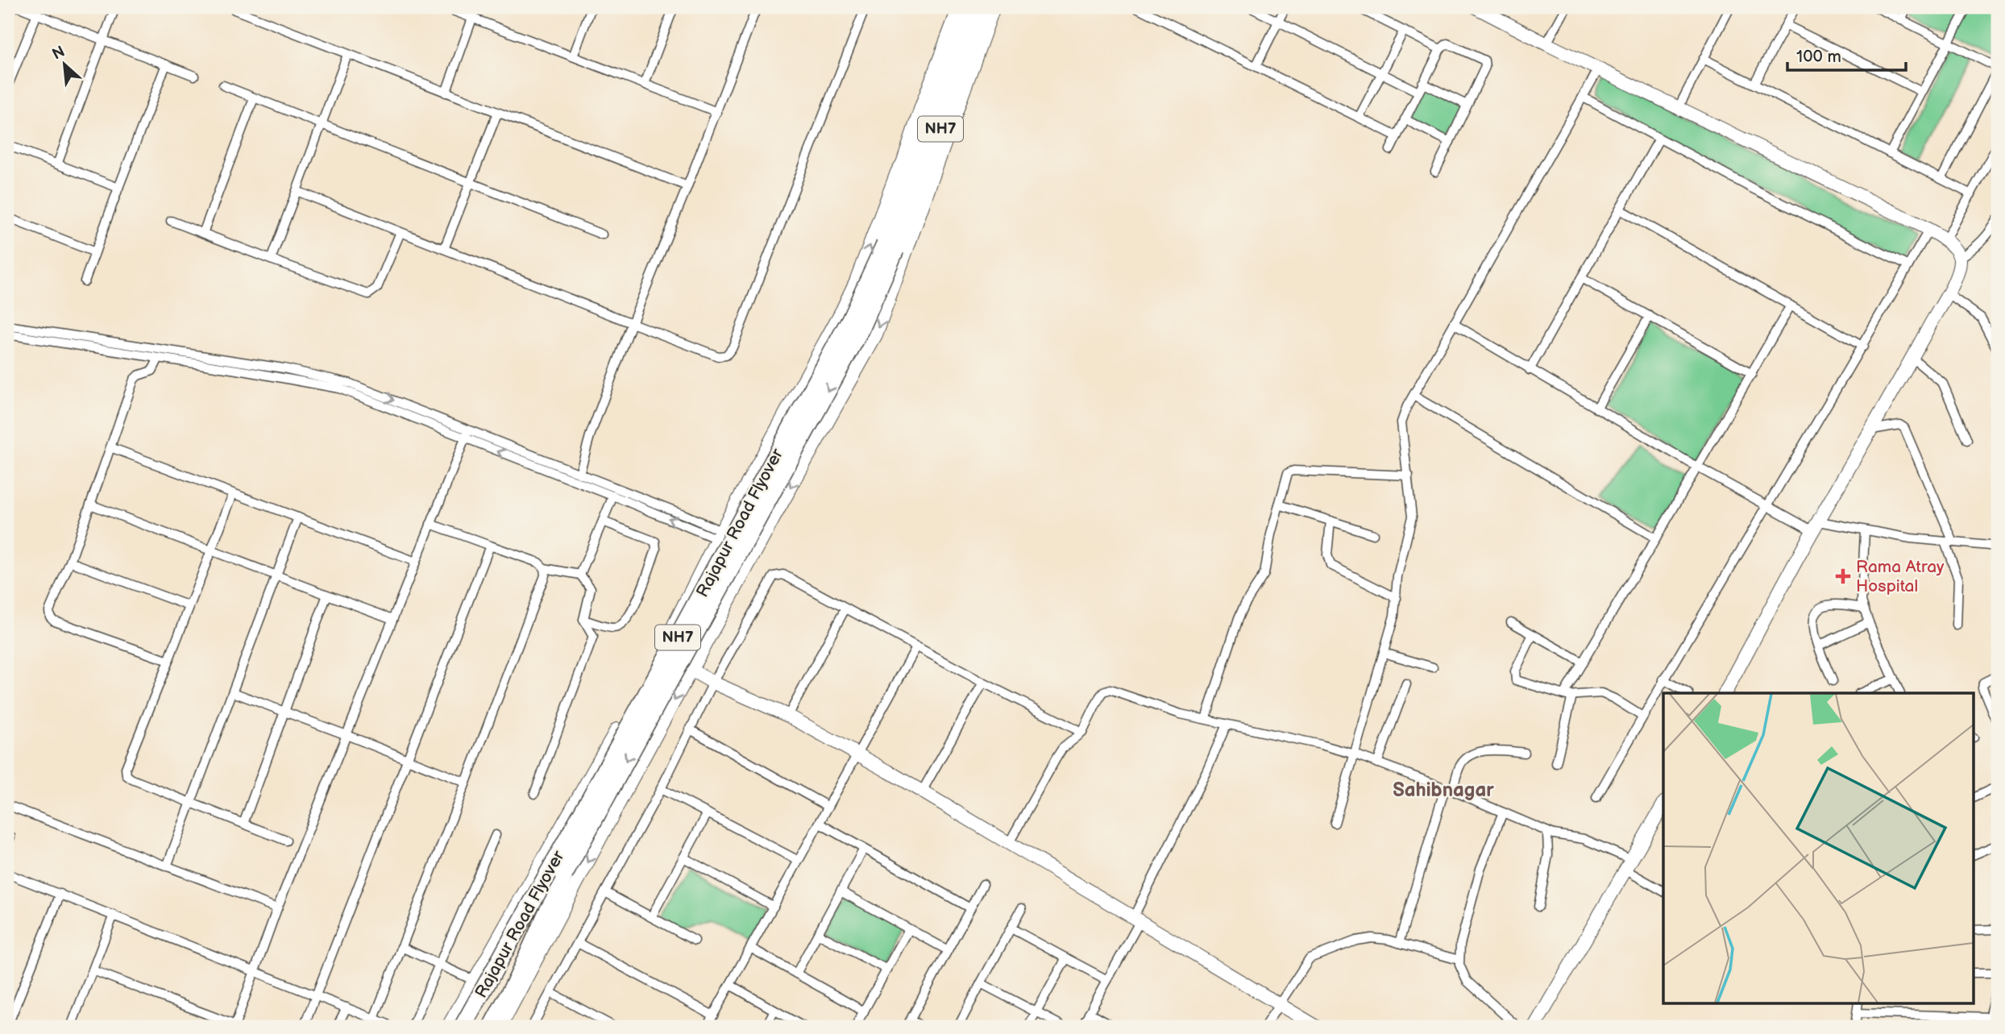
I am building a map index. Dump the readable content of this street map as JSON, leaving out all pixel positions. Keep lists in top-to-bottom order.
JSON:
{
  "streets": {
    "highway": ["NH7", "Rajapur Road Flyover"]
  },
  "crossings": [
    ["NH7", "Rajapur Road Flyover"]
  ],
  "districts": ["Sahibnagar"],
  "places": {
    "health": ["Rama Atray Hospital"]
  },
  "scale_bar": "100 m",
  "north": "top left"
}
